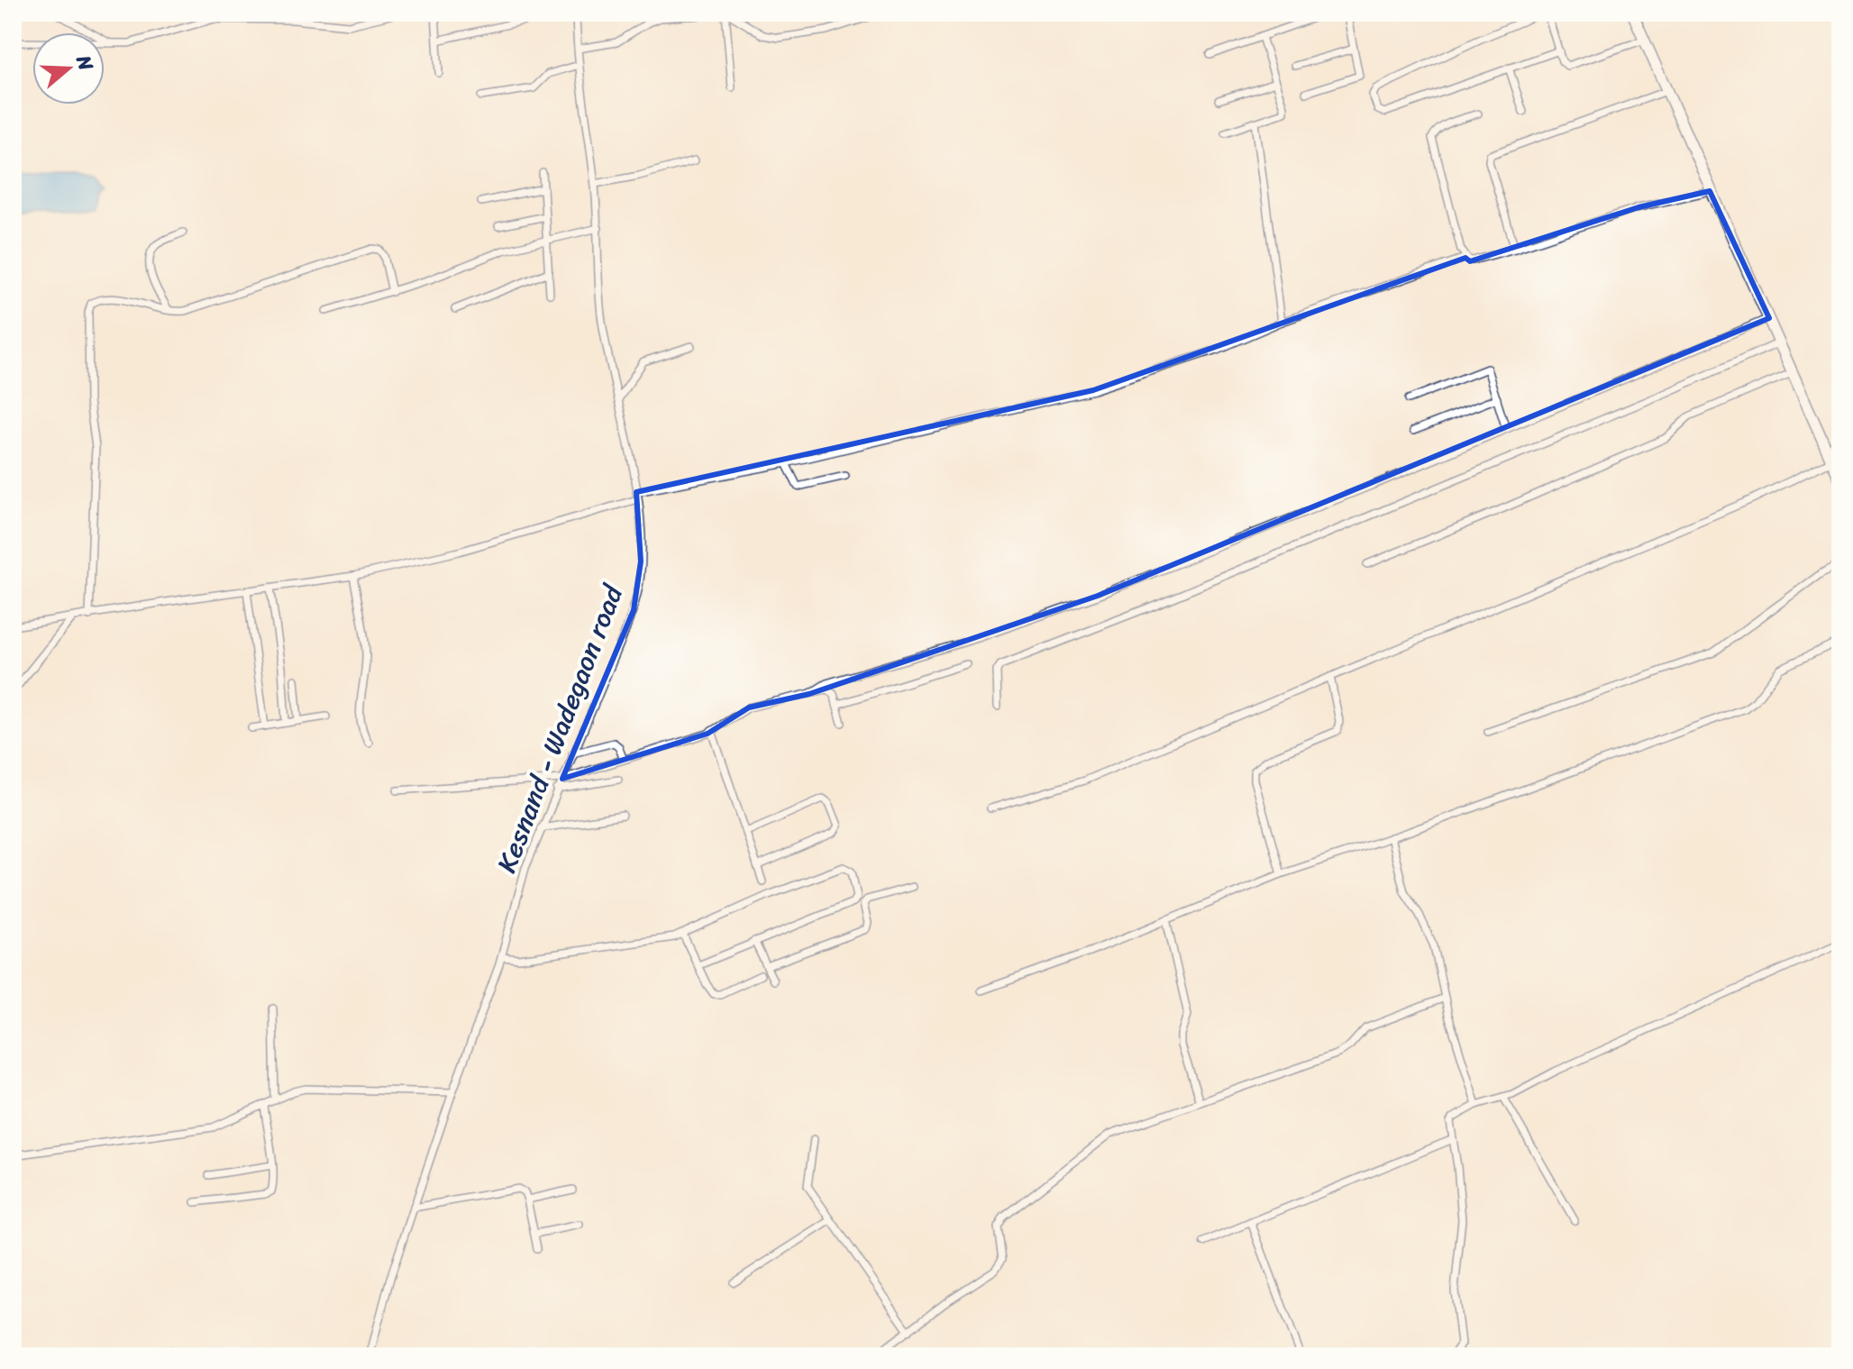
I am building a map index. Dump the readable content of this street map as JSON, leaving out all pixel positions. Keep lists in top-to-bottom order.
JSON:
{
  "streets": {
    "street": ["Kesnand - Wadegaon road"]
  },
  "north": "right"
}
